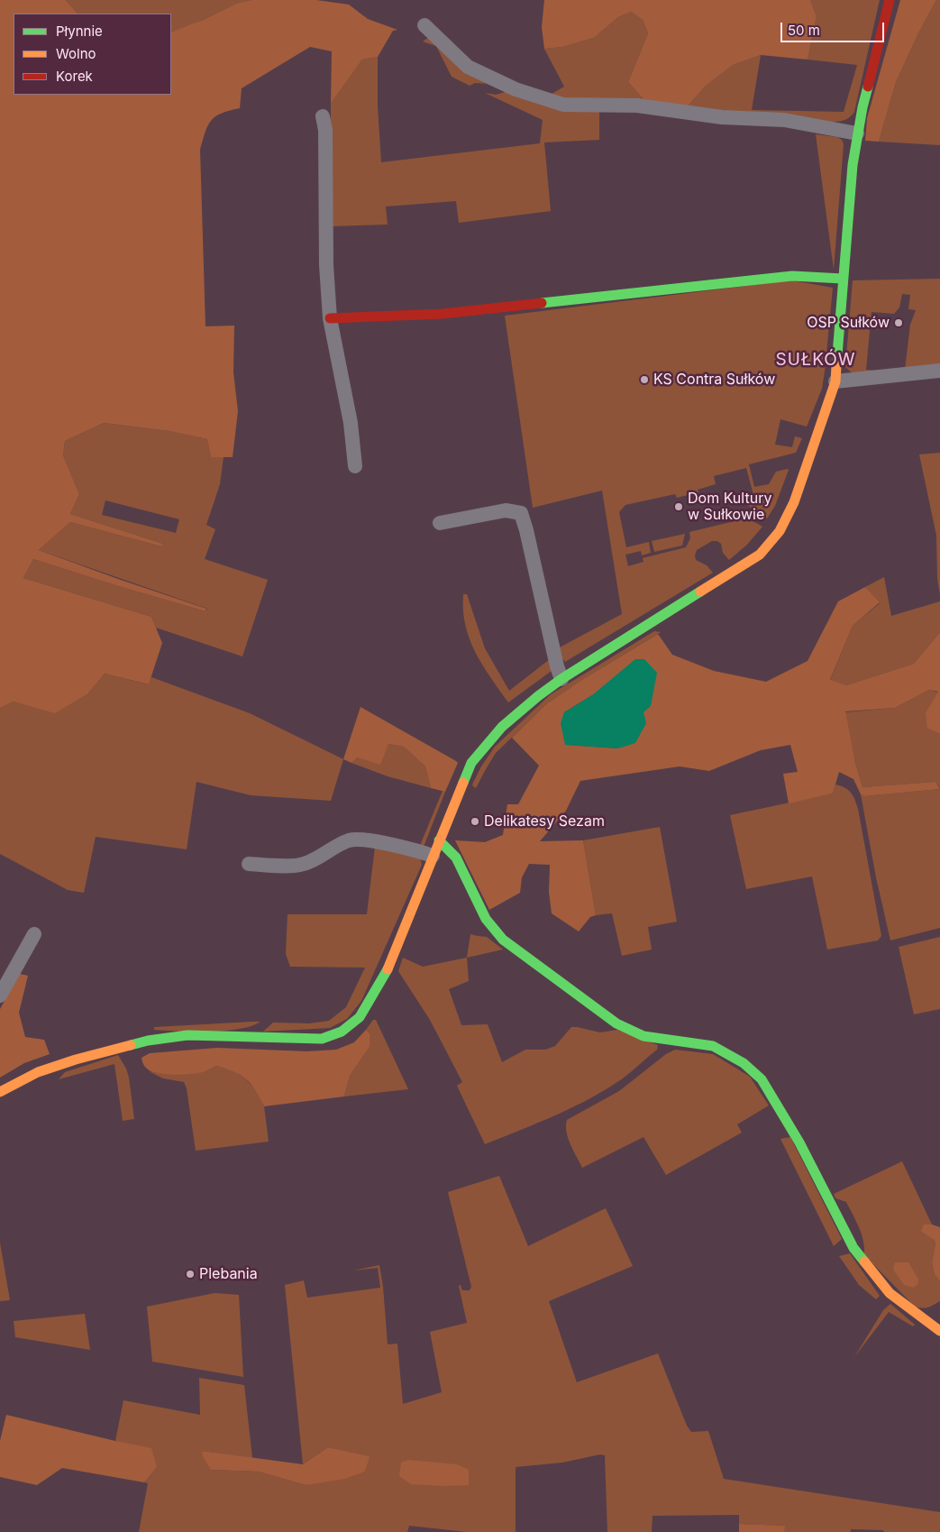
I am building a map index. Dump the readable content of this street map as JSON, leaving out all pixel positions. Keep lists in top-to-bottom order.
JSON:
{
  "districts": ["SUŁKÓW"],
  "places": [
    "OSP Sułków",
    "KS Contra Sułków",
    "Dom Kultury w Sułkowie",
    "Delikatesy Sezam",
    "Plebania"
  ],
  "legend": ["Płynnie", "Wolno", "Korek"],
  "scale_bar": "50 m"
}
